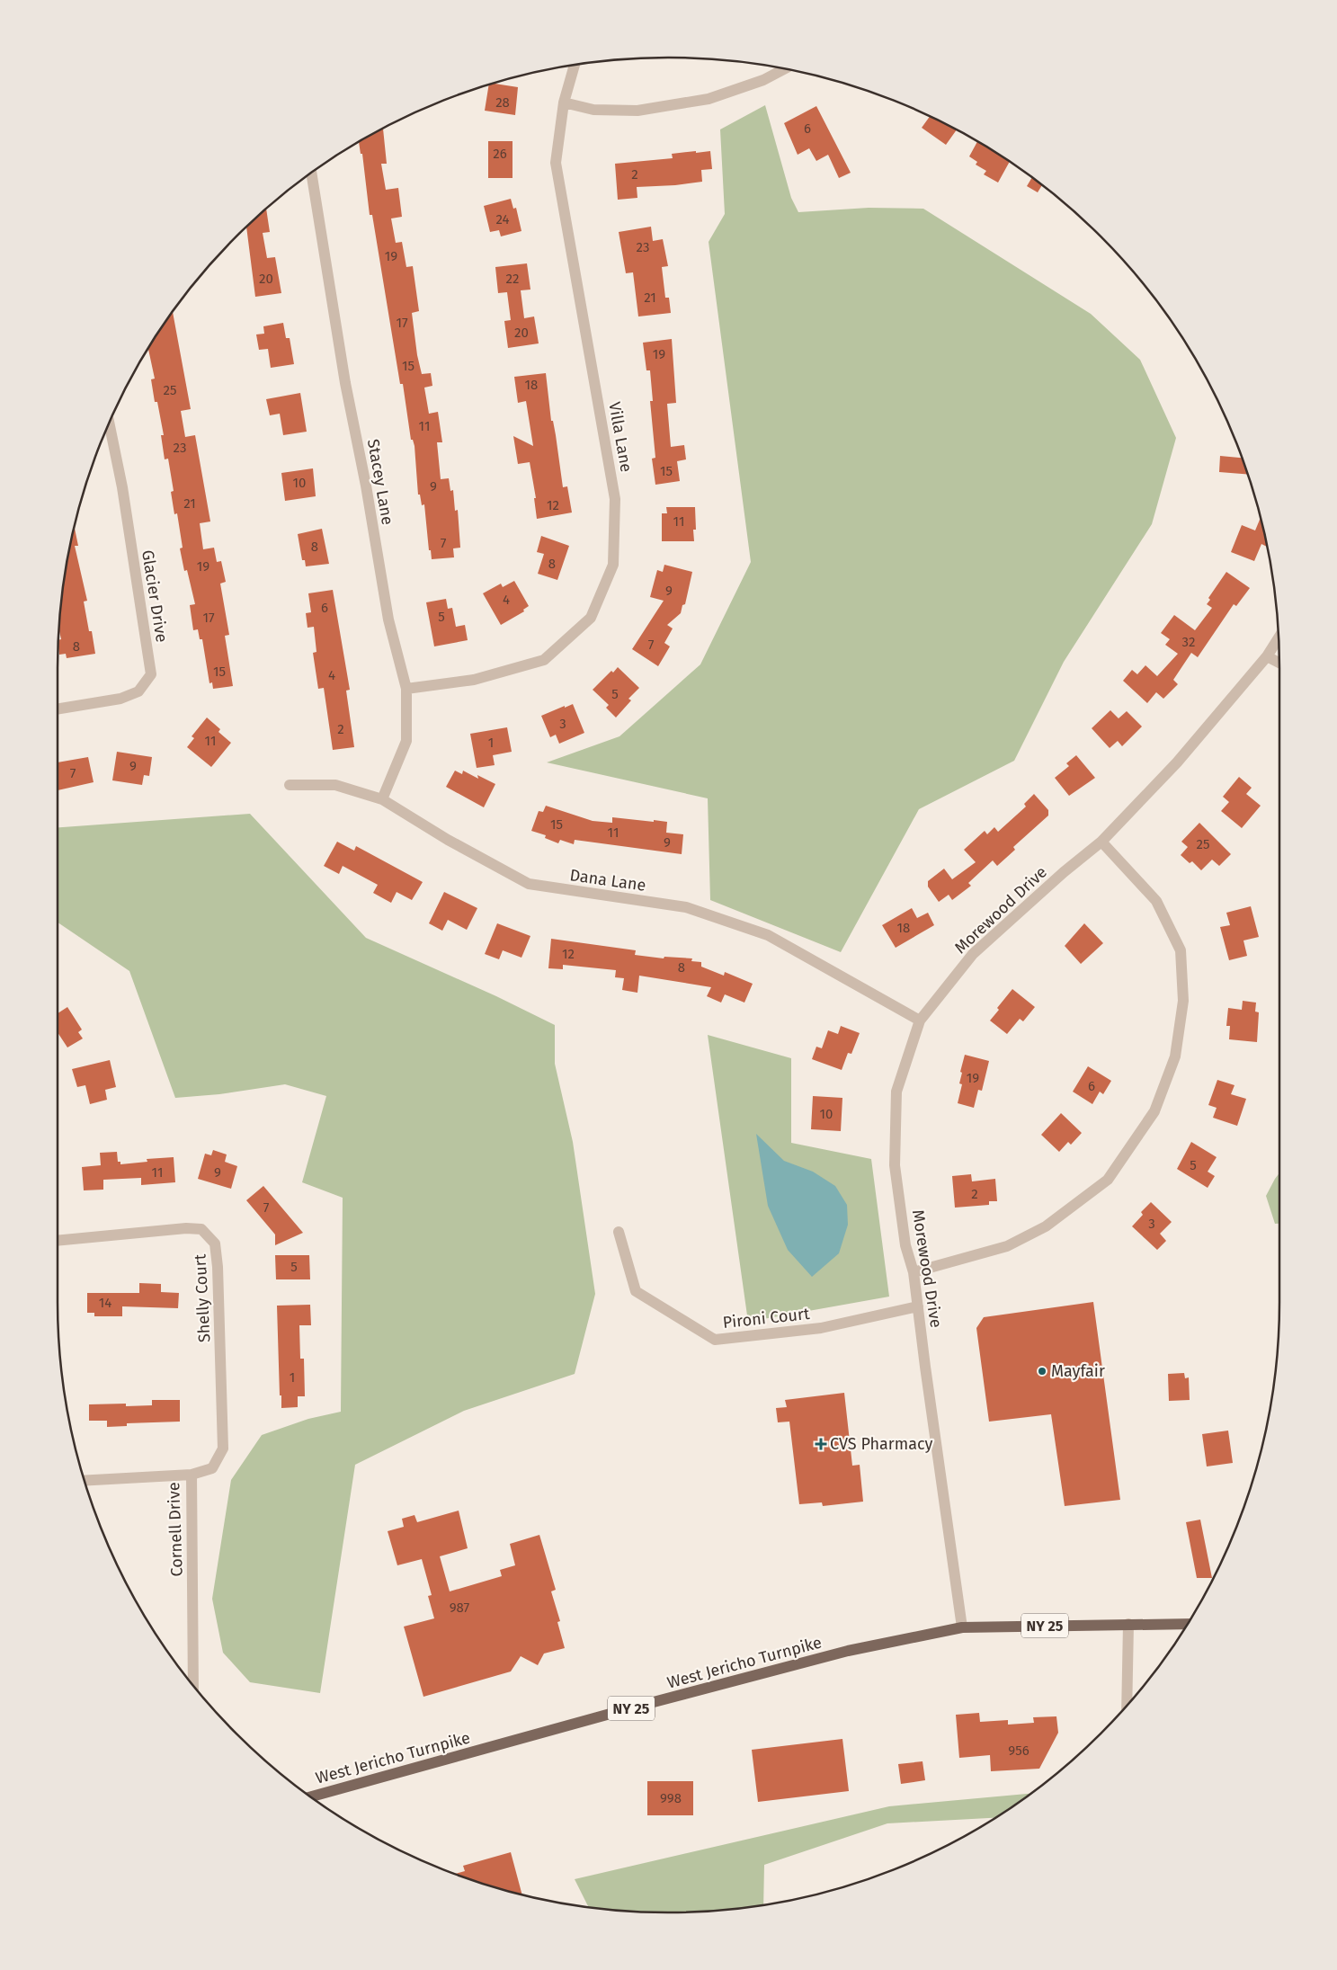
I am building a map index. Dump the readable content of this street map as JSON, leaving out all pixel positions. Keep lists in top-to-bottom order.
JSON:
{
  "streets": {
    "main road": ["NY 25", "West Jericho Turnpike"],
    "street": [
      "Villa Lane",
      "Stacey Lane",
      "Glacier Drive",
      "Dana Lane",
      "Morewood Drive",
      "Shelly Court",
      "Pironi Court",
      "Cornell Drive"
    ]
  },
  "crossings": [
    ["Villa Lane", "Stacey Lane"],
    ["Stacey Lane", "Dana Lane"],
    ["Dana Lane", "Morewood Drive"],
    ["Morewood Drive", "Pironi Court"],
    ["Morewood Drive", "NY 25"],
    ["Morewood Drive", "West Jericho Turnpike"],
    ["Shelly Court", "Cornell Drive"],
    ["NY 25", "West Jericho Turnpike"]
  ],
  "places": {
    "other": ["Mayfair"],
    "health": ["CVS Pharmacy"]
  },
  "house_numbers": [
    "28",
    "6",
    "26",
    "2",
    "24",
    "23",
    "19",
    "20",
    "22",
    "21",
    "17",
    "20",
    "19",
    "15",
    "18",
    "25",
    "11",
    "23",
    "15",
    "10",
    "9",
    "21",
    "12",
    "11",
    "7",
    "8",
    "8",
    "19",
    "9",
    "4",
    "6",
    "5",
    "17",
    "32",
    "7",
    "8",
    "15",
    "4",
    "5",
    "3",
    "2",
    "11",
    "1",
    "9",
    "7",
    "15",
    "11",
    "9",
    "25",
    "18",
    "12",
    "8",
    "19",
    "6",
    "10",
    "5",
    "11",
    "9",
    "2",
    "7",
    "3",
    "5",
    "14",
    "1",
    "987",
    "956",
    "998"
  ]
}
